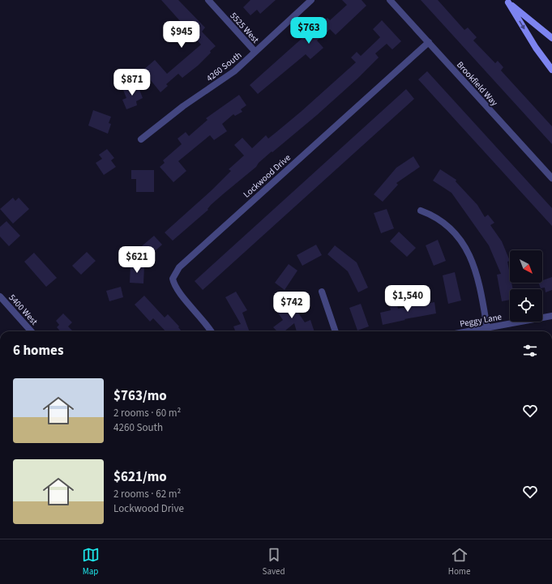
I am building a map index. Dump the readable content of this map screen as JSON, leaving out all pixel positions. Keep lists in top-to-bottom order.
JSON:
{
  "streets": {
    "street": [
      "5525 West",
      "4260 South",
      "Brookfield Way",
      "Lockwood Drive",
      "5400 West",
      "Peggy Lane"
    ]
  },
  "crossings": [
    ["5525 West", "4260 South"],
    ["Brookfield Way", "Lockwood Drive"]
  ],
  "north": "bottom right",
  "page": {
    "price": [
      "$763",
      "$945",
      "$871",
      "$621",
      "$1,540",
      "$742"
    ],
    "heading": "6 homes",
    "list": [
      {
        "name": "$763/mo",
        "note": "2 rooms · 60 m² · 4260 South"
      },
      {
        "name": "$621/mo",
        "note": "2 rooms · 62 m² · Lockwood Drive"
      }
    ],
    "tabs": ["Map", "Saved", "Home"]
  }
}
